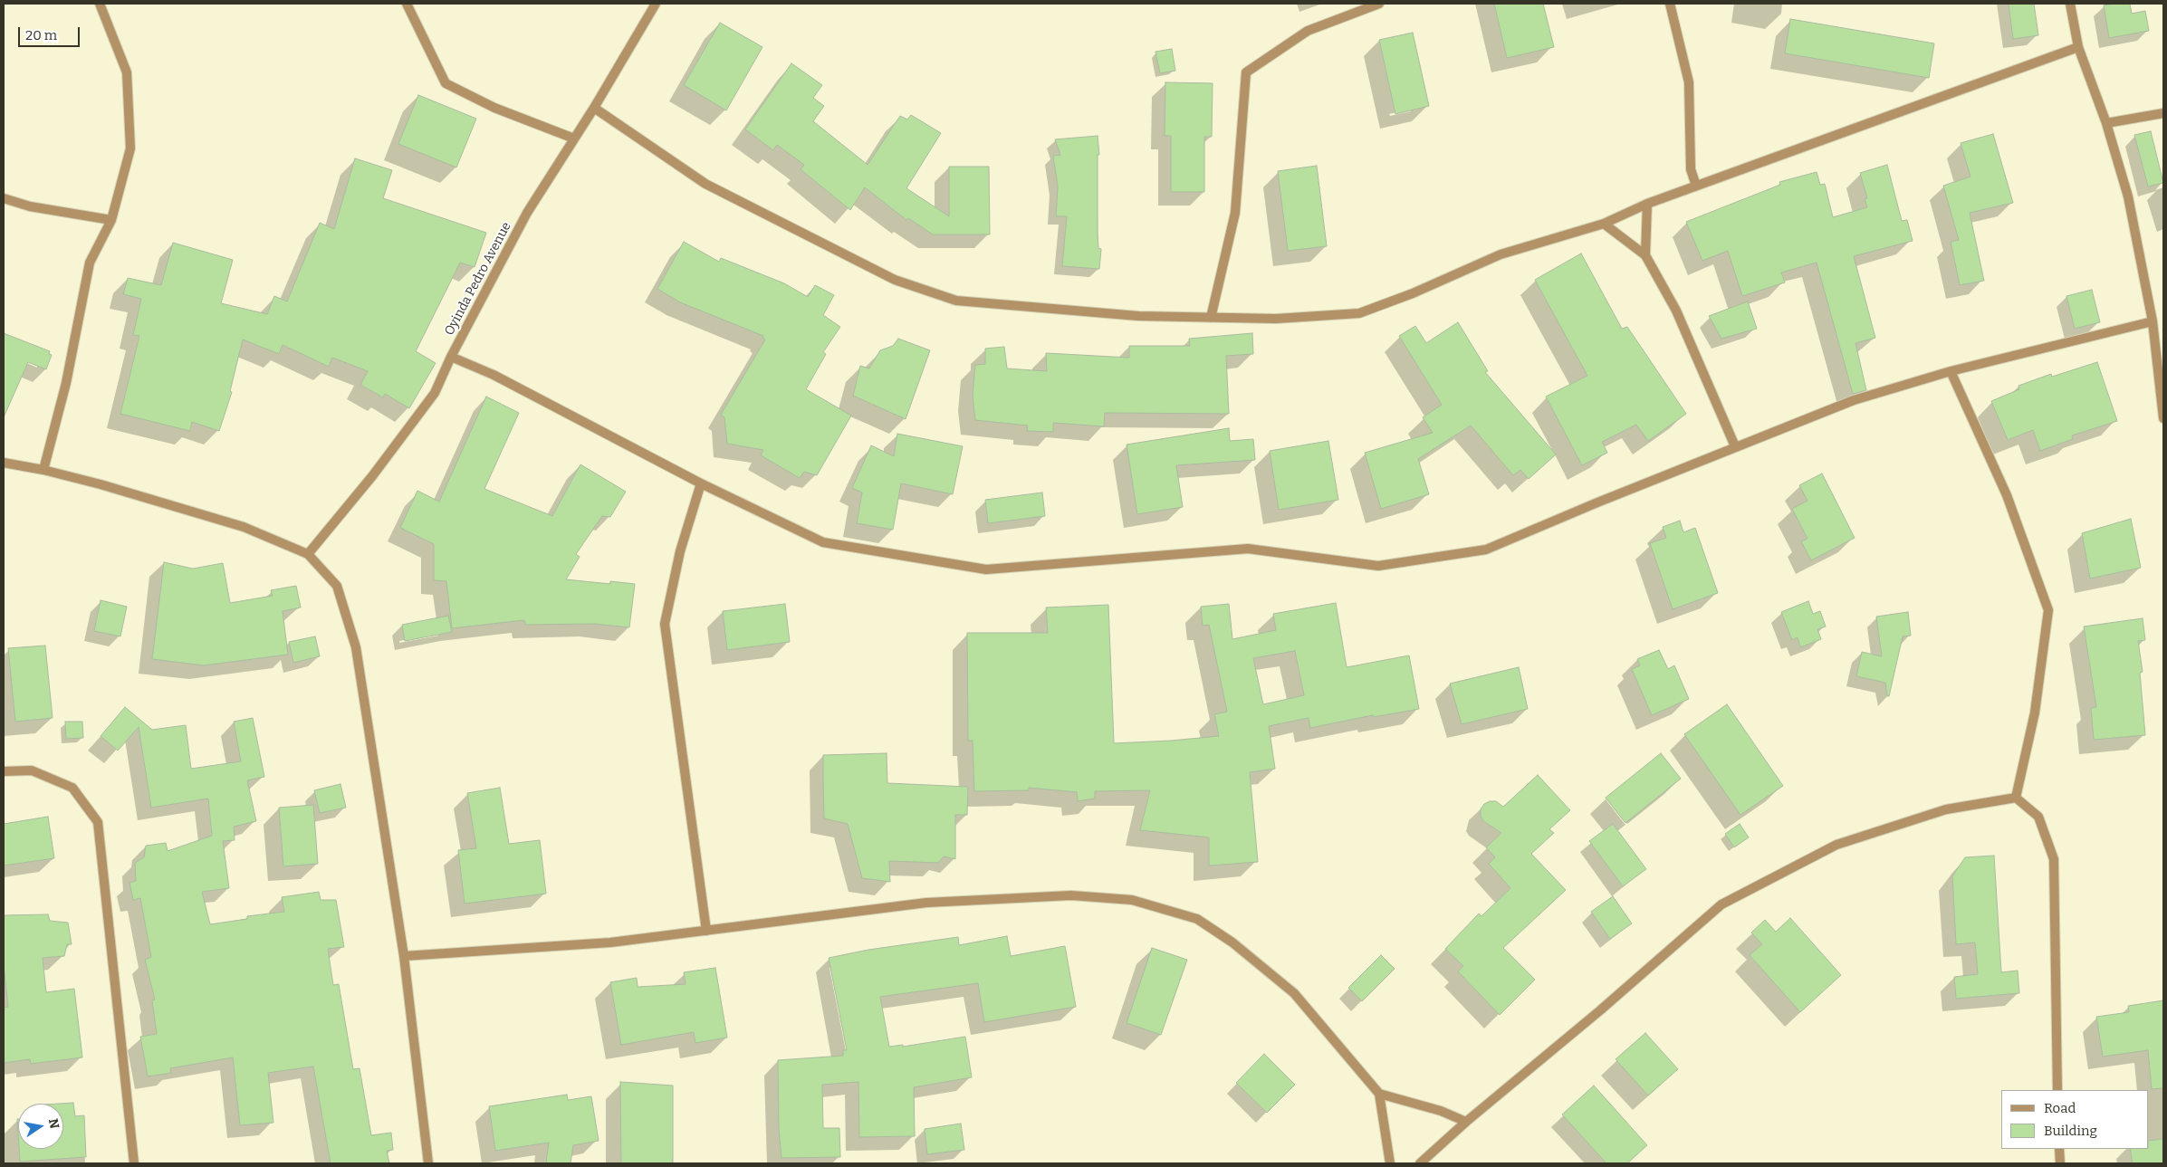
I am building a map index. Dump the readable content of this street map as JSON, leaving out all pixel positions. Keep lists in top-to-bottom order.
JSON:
{
  "streets": {
    "street": ["Oyinda Pedro Avenue"]
  },
  "legend": ["Road", "Building"],
  "scale_bar": "20 m",
  "north": "right"
}
